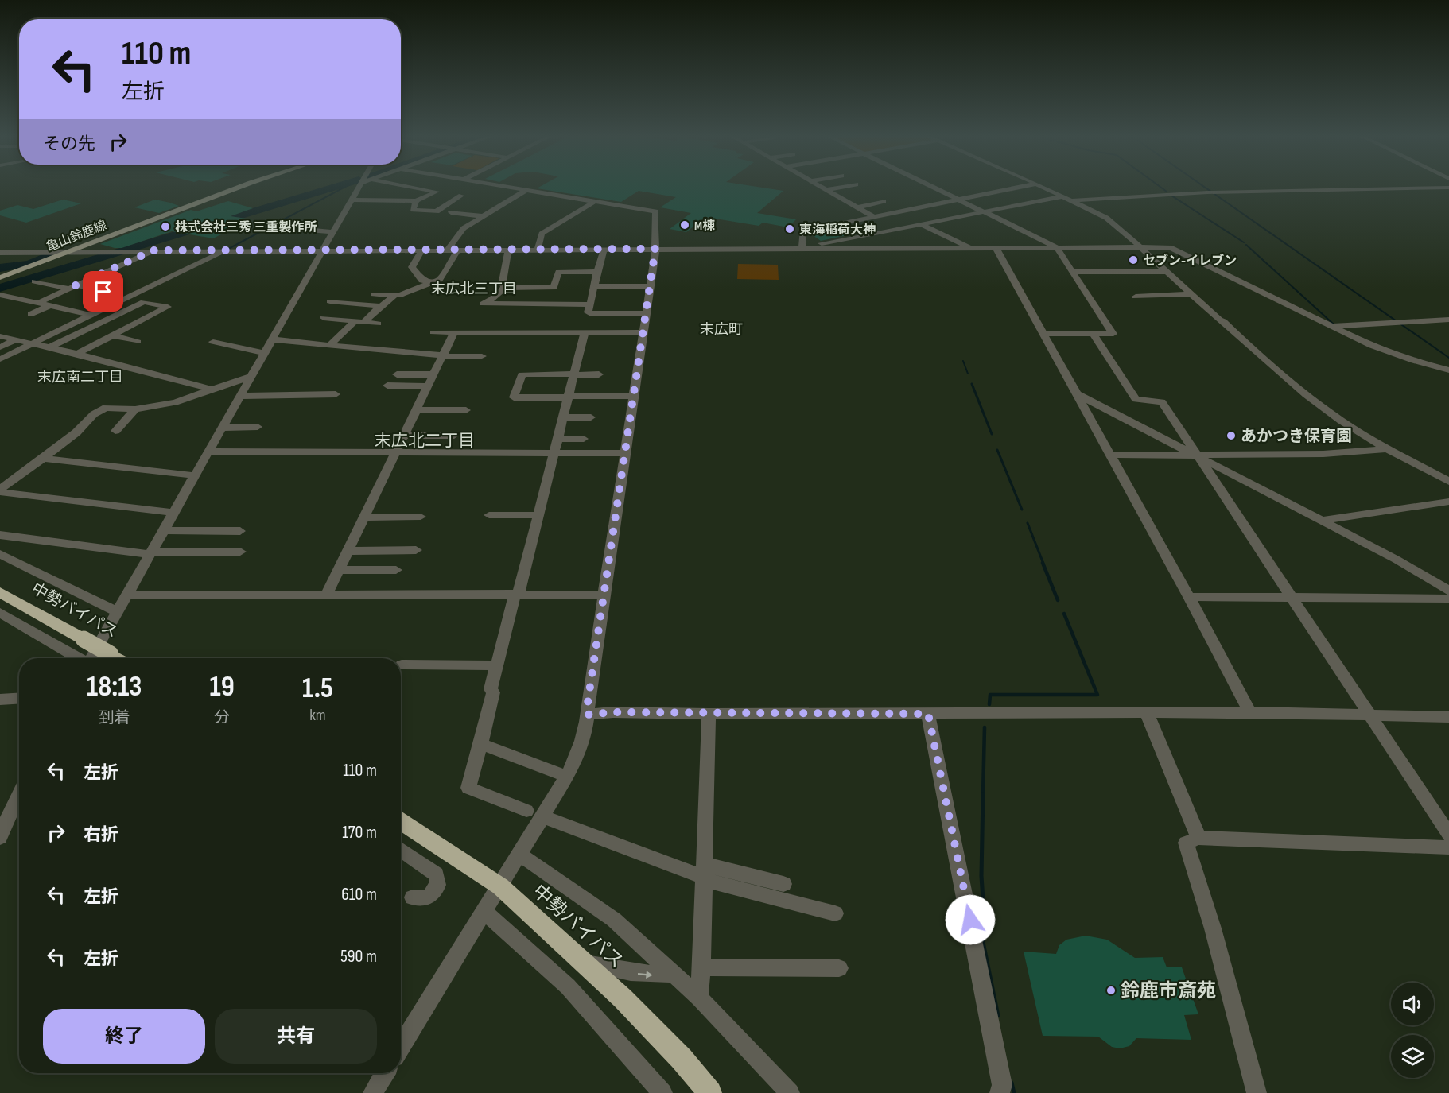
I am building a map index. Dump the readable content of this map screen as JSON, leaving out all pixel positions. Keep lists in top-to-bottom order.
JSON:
{
  "streets": {
    "highway": ["中勢バイパス"],
    "main road": ["亀山鈴鹿線"]
  },
  "districts": [
    "末広北三丁目",
    "末広町",
    "末広南二丁目",
    "末広北二丁目"
  ],
  "places": [
    "M棟",
    "株式会社三秀 三重製作所",
    "東海稲荷大神",
    "セブン-イレブン",
    "あかつき保育園",
    "鈴鹿市斎苑"
  ],
  "page": {
    "turn": ["110 m", "左折"],
    "then": "その先",
    "eta": [
      "18:13",
      "到着",
      "19",
      "分",
      "1.5",
      "km"
    ],
    "list": [
      {
        "name": "左折",
        "value": "110 m"
      },
      {
        "name": "右折",
        "value": "170 m"
      },
      {
        "name": "左折",
        "value": "610 m"
      },
      {
        "name": "左折",
        "value": "590 m"
      }
    ],
    "buttons": ["終了", "共有"]
  }
}
